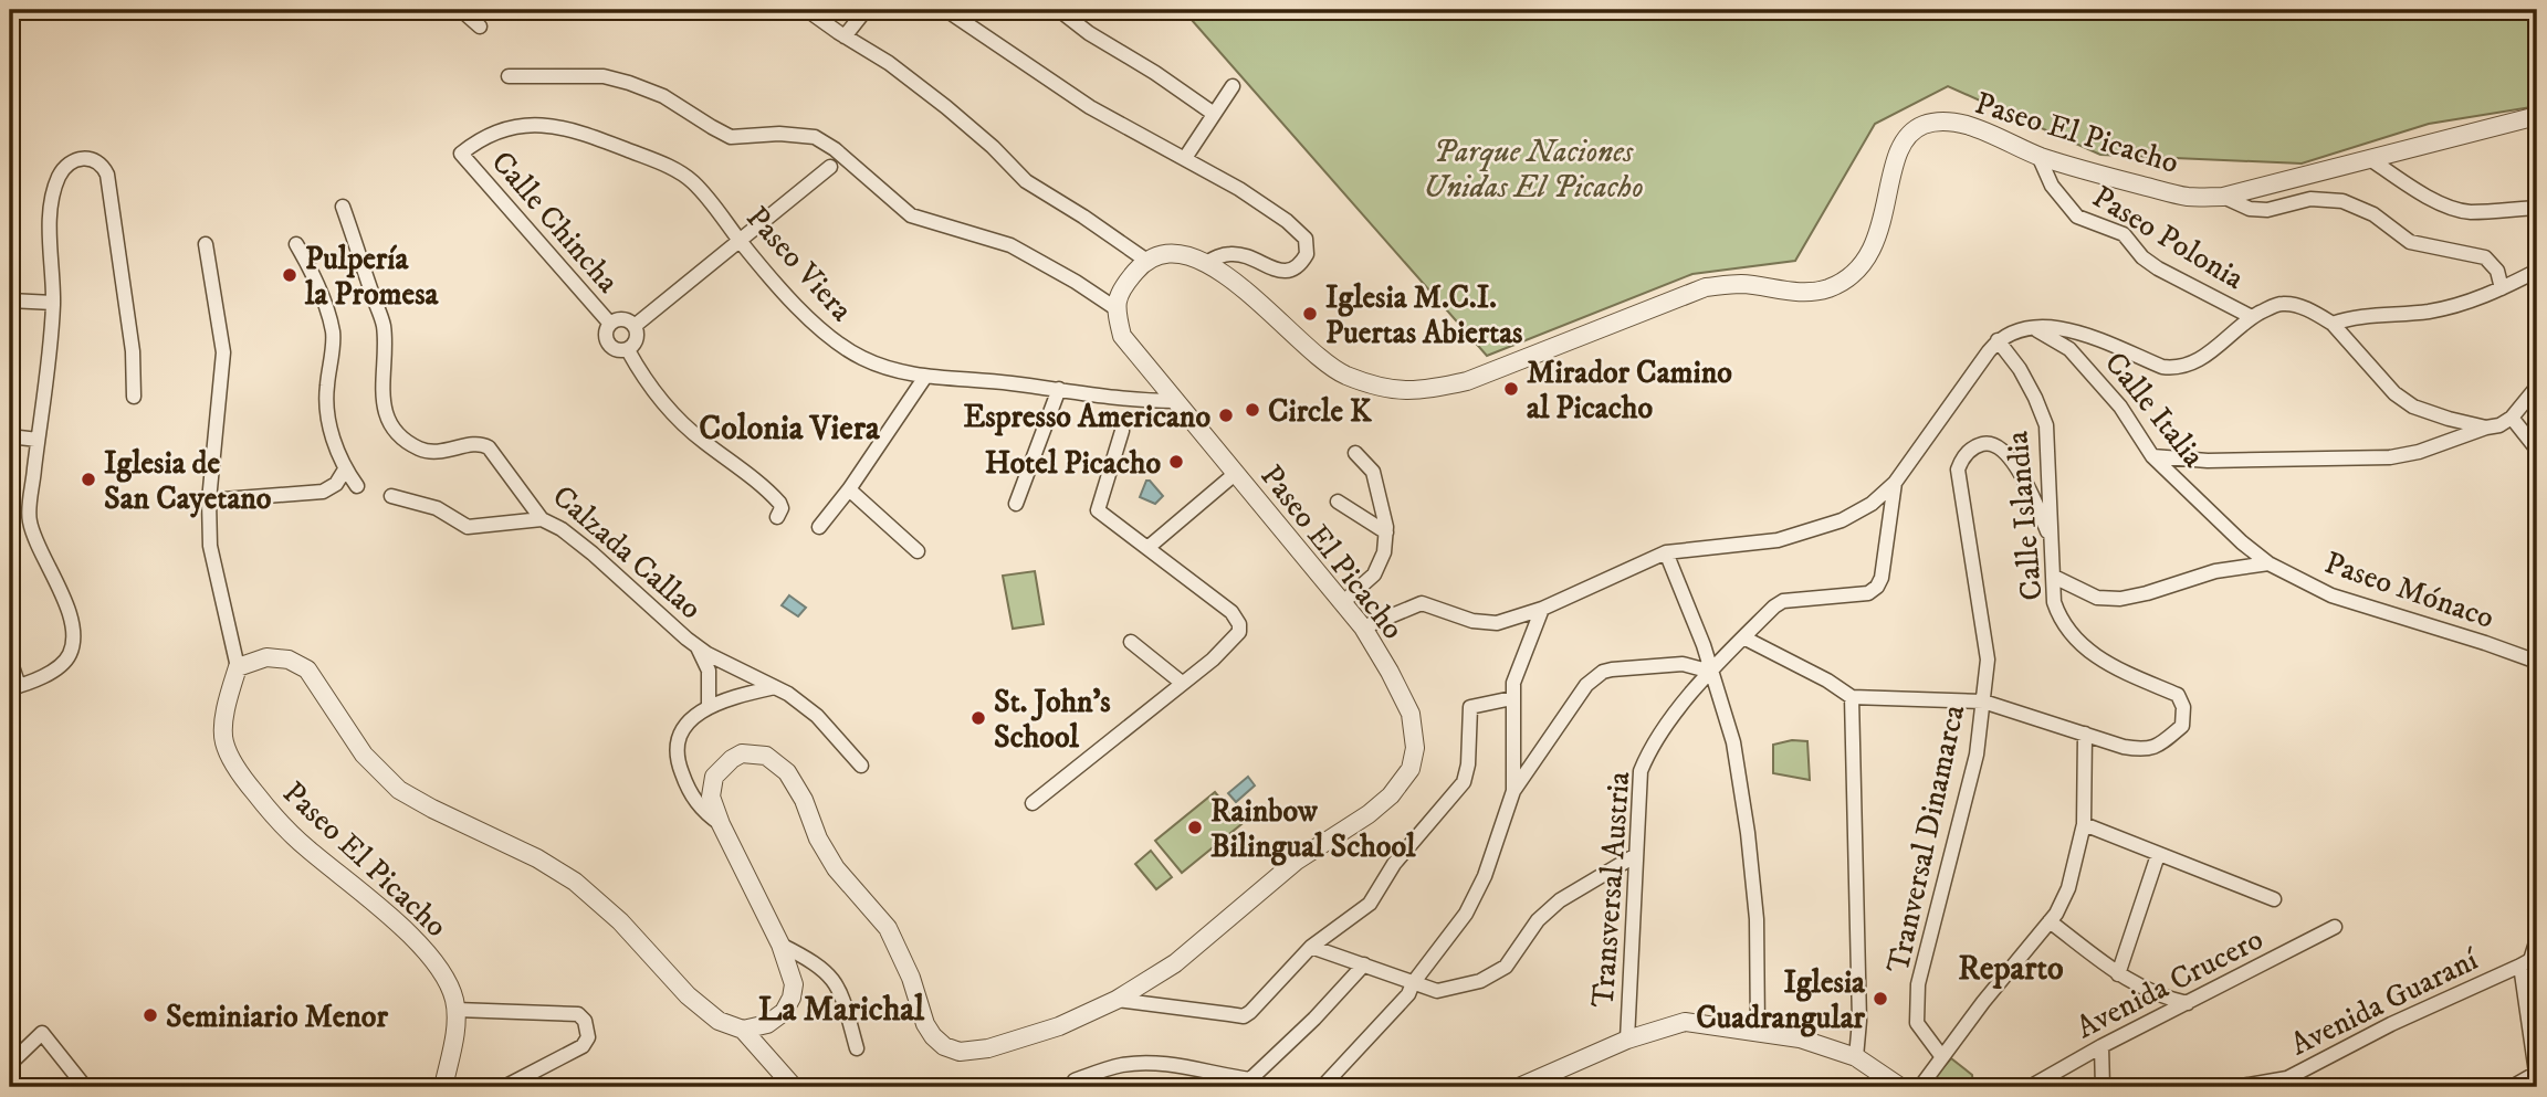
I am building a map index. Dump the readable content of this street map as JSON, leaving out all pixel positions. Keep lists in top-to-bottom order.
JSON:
{
  "streets": {
    "street": [
      "Paseo El Picacho",
      "Calle Chincha",
      "Paseo Polonia",
      "Paseo Viera",
      "Calle Italia",
      "Calle Islandia",
      "Calzada Callao",
      "Paseo Mónaco",
      "Tranversal Dinamarca",
      "Transversal Austria",
      "Avenida Crucero",
      "Avenida Guaraní"
    ]
  },
  "crossings": [
    ["Paseo El Picacho", "Paseo Polonia"],
    ["Paseo El Picacho", "Paseo Viera"],
    ["Calle Chincha", "Paseo Viera"],
    ["Calle Italia", "Paseo Mónaco"],
    ["Calle Islandia", "Tranversal Dinamarca"]
  ],
  "districts": ["Colonia Viera", "Reparto", "La Marichal"],
  "parks": ["Parque Naciones Unidas El Picacho"],
  "places": [
    "Pulpería la Promesa",
    "Iglesia M.C.I. Puertas Abiertas",
    "Mirador Camino al Picacho",
    "Circle K",
    "Espresso Americano",
    "Hotel Picacho",
    "Iglesia de San Cayetano",
    "St. John's School",
    "Rainbow Bilingual School",
    "Iglesia Cuadrangular",
    "Seminiario Menor"
  ]
}
